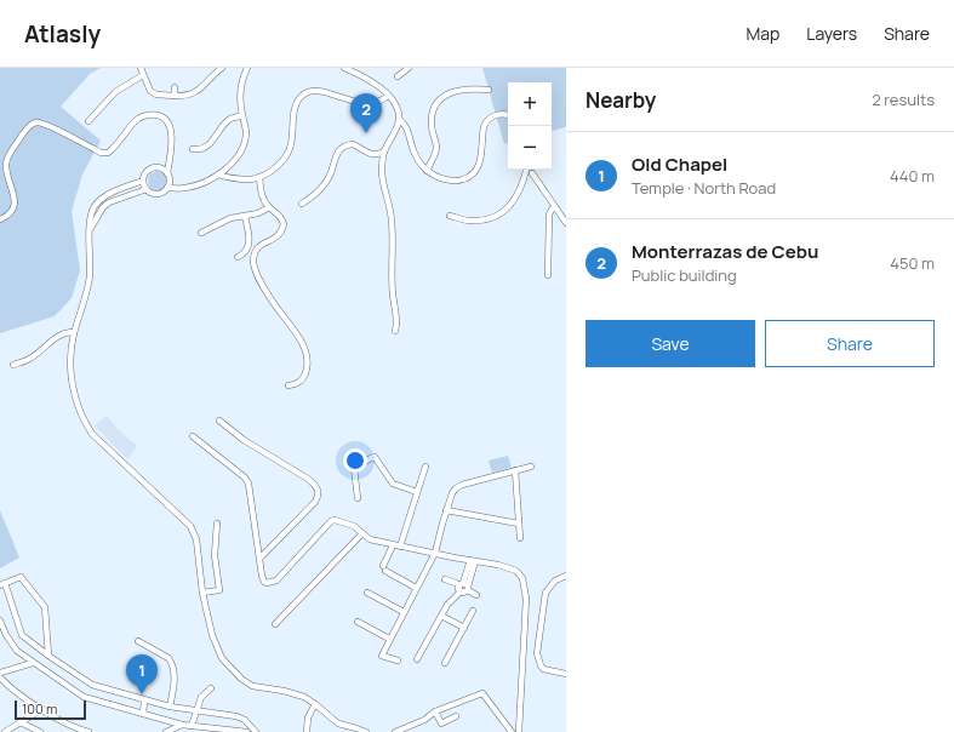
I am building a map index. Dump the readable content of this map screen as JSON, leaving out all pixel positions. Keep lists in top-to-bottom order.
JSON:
{
  "scale_bar": "100 m",
  "page": {
    "header": "Atlasly",
    "nav": ["Map", "Layers", "Share"],
    "heading": ["Nearby", "2 results"],
    "map_buttons": ["+", "−"],
    "pins": ["2", "1"],
    "list": [
      {
        "mark": "1",
        "name": "Old Chapel",
        "note": "Temple · North Road",
        "value": "440 m"
      },
      {
        "mark": "2",
        "name": "Monterrazas de Cebu",
        "note": "Public building",
        "value": "450 m"
      }
    ],
    "buttons": ["Save", "Share"],
    "scale": "100 m"
  }
}
